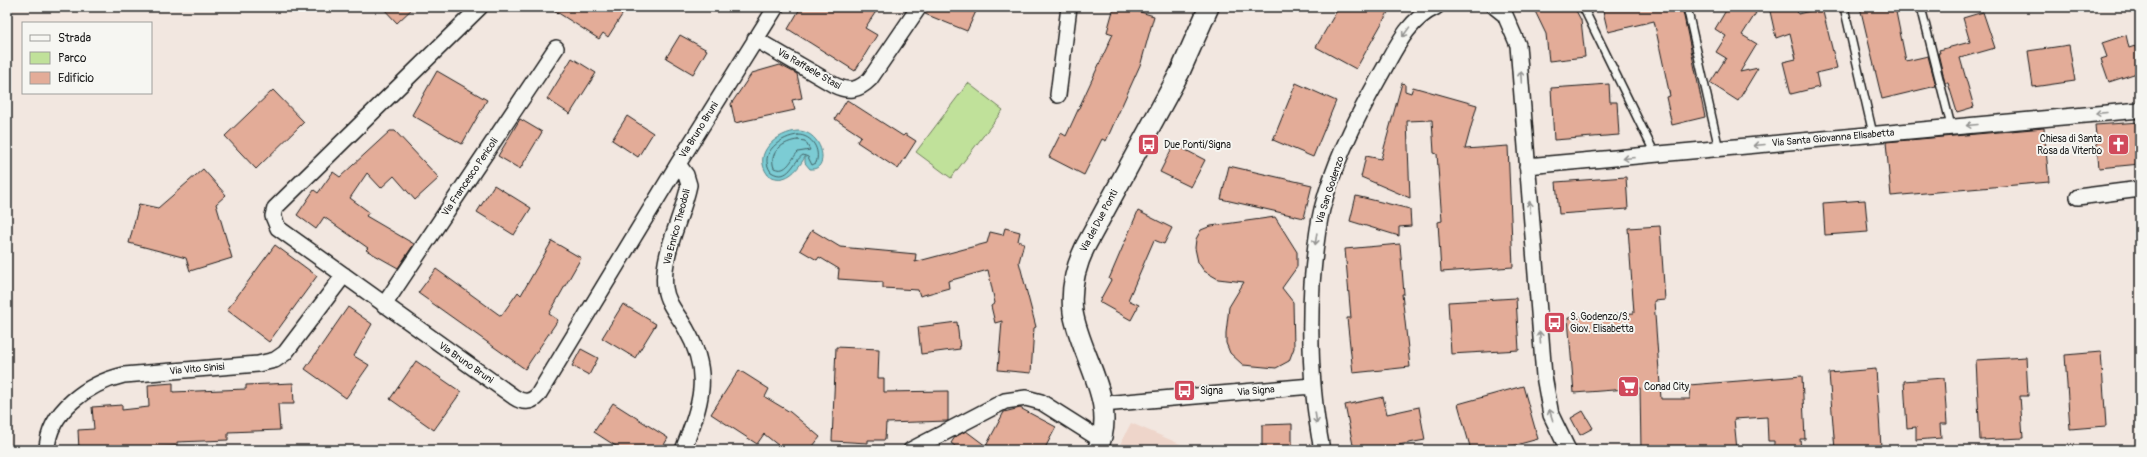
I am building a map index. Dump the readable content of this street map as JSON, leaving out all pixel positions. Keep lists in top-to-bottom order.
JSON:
{
  "streets": {
    "street": [
      "Via Raffaele Stasi",
      "Via Bruno Bruni",
      "Via Santa Giovanna Elisabetta",
      "Via Francesco Pericoli",
      "Via San Godenzo",
      "Via dei Due Ponti",
      "Via Enrico Theodoli",
      "Via Vito Sinisi",
      "Via Signa"
    ]
  },
  "crossings": [
    ["Via Raffaele Stasi", "Via Bruno Bruni"],
    ["Via Bruno Bruni", "Via Francesco Pericoli"],
    ["Via Bruno Bruni", "Via Enrico Theodoli"],
    ["Via Bruno Bruni", "Via Vito Sinisi"],
    ["Via San Godenzo", "Via Signa"],
    ["Via dei Due Ponti", "Via Signa"]
  ],
  "one_way": ["Via Santa Giovanna Elisabetta", "Via San Godenzo"],
  "places": {
    "bus stop": ["Due Ponti/Signa", "S. Godenzo/S. Giov. Elisabetta", "Signa"],
    "church": ["Chiesa di Santa Rosa da Viterbo"],
    "supermarket": ["Conad City"]
  },
  "legend": ["Strada", "Parco", "Edificio"]
}
